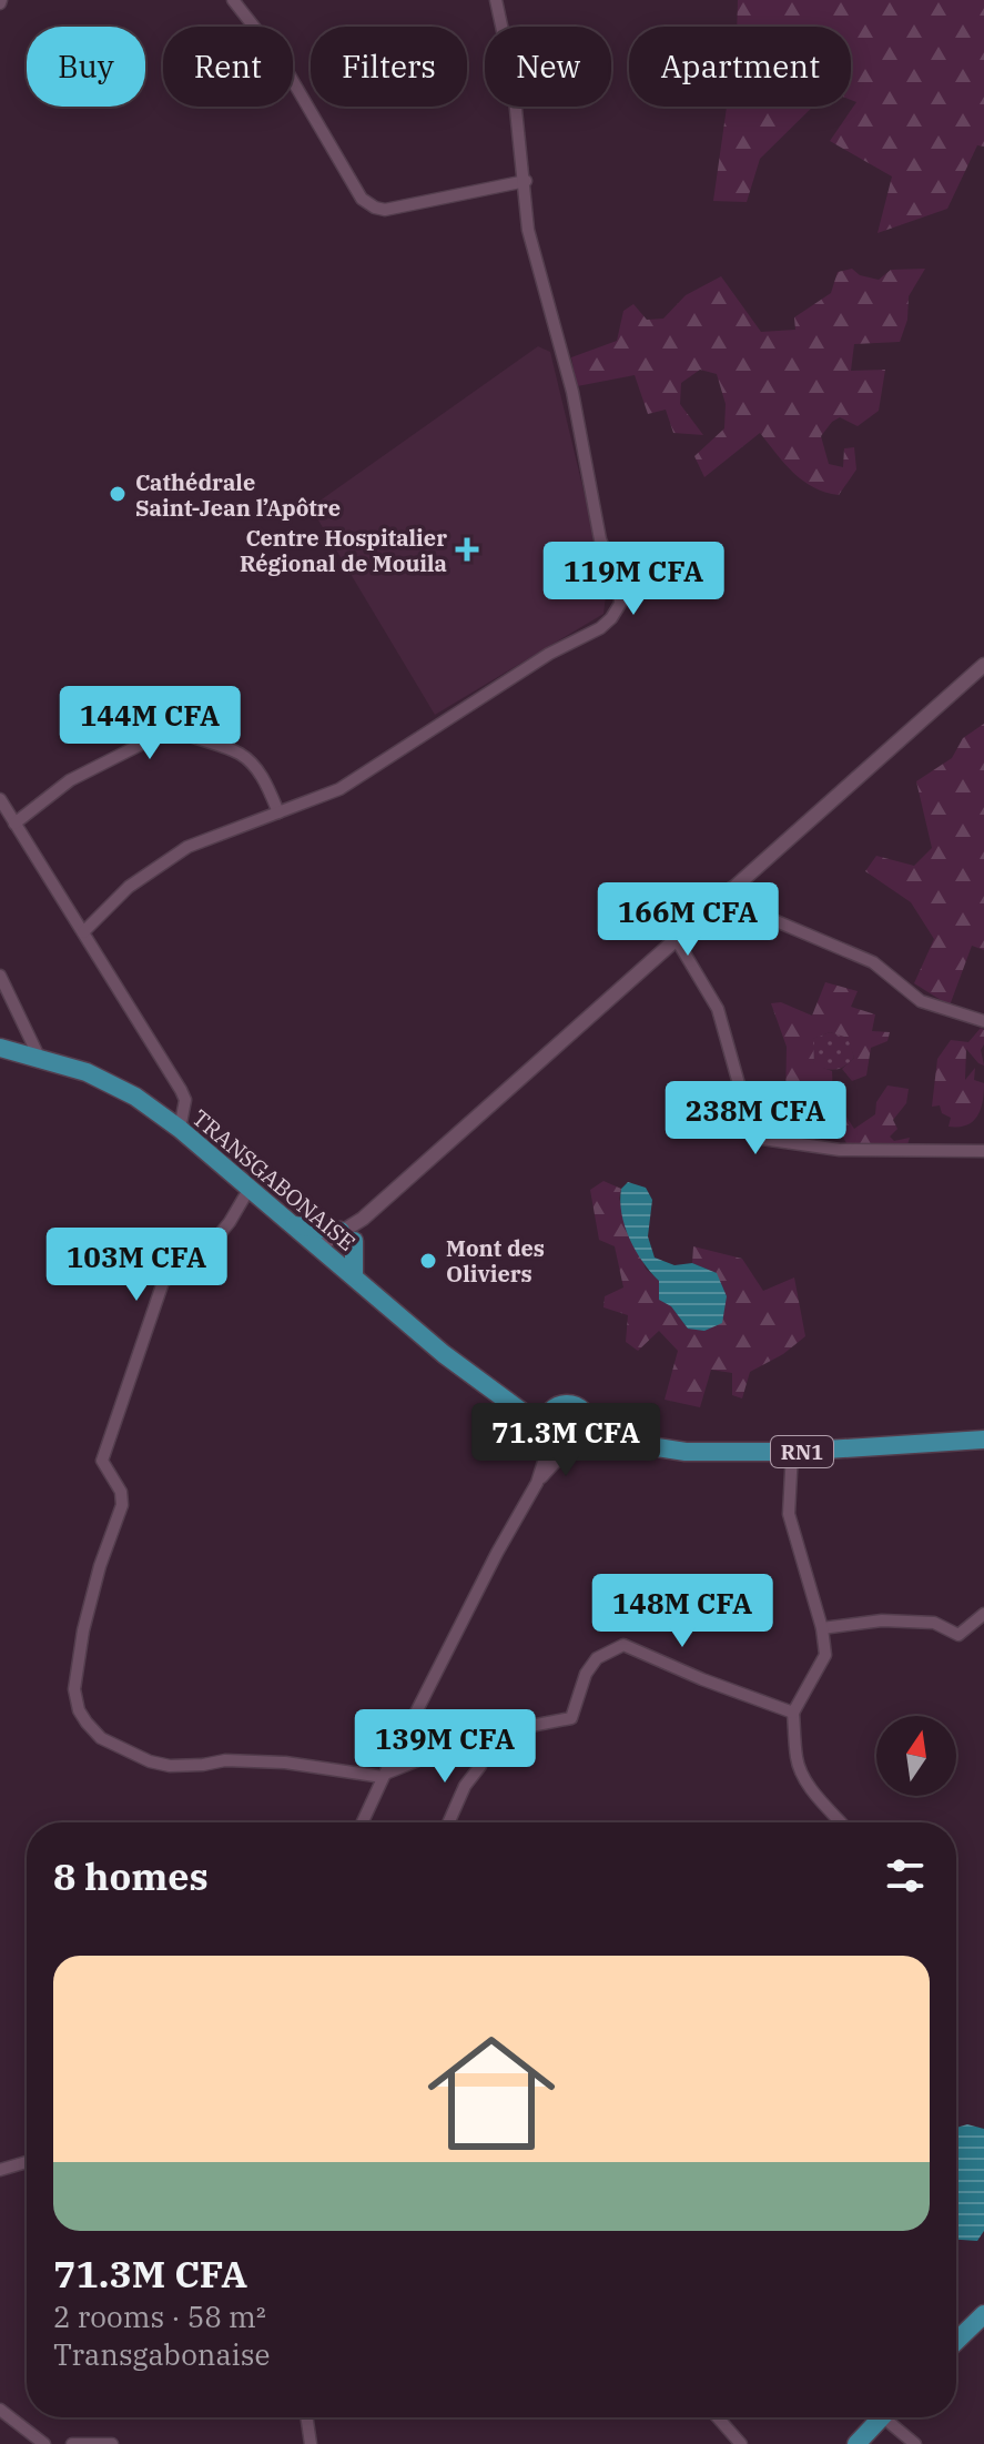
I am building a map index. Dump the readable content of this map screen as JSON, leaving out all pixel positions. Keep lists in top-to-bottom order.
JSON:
{
  "streets": {
    "highway": ["TRANSGABONAISE", "RN1"]
  },
  "crossings": [
    ["TRANSGABONAISE", "RN1"]
  ],
  "places": {
    "other": ["Cathédrale Saint-Jean l’Apôtre", "Mont des Oliviers"],
    "health": ["Centre Hospitalier Régional de Mouila"]
  },
  "north": "top",
  "page": {
    "chip": [
      "Buy",
      "Rent",
      "Filters",
      "New",
      "Apartment"
    ],
    "price": [
      "119M CFA",
      "144M CFA",
      "166M CFA",
      "238M CFA",
      "103M CFA",
      "71.3M CFA",
      "148M CFA",
      "139M CFA"
    ],
    "heading": "8 homes",
    "list": [
      {
        "name": "71.3M CFA",
        "note": "2 rooms · 58 m² · Transgabonaise"
      }
    ]
  }
}
